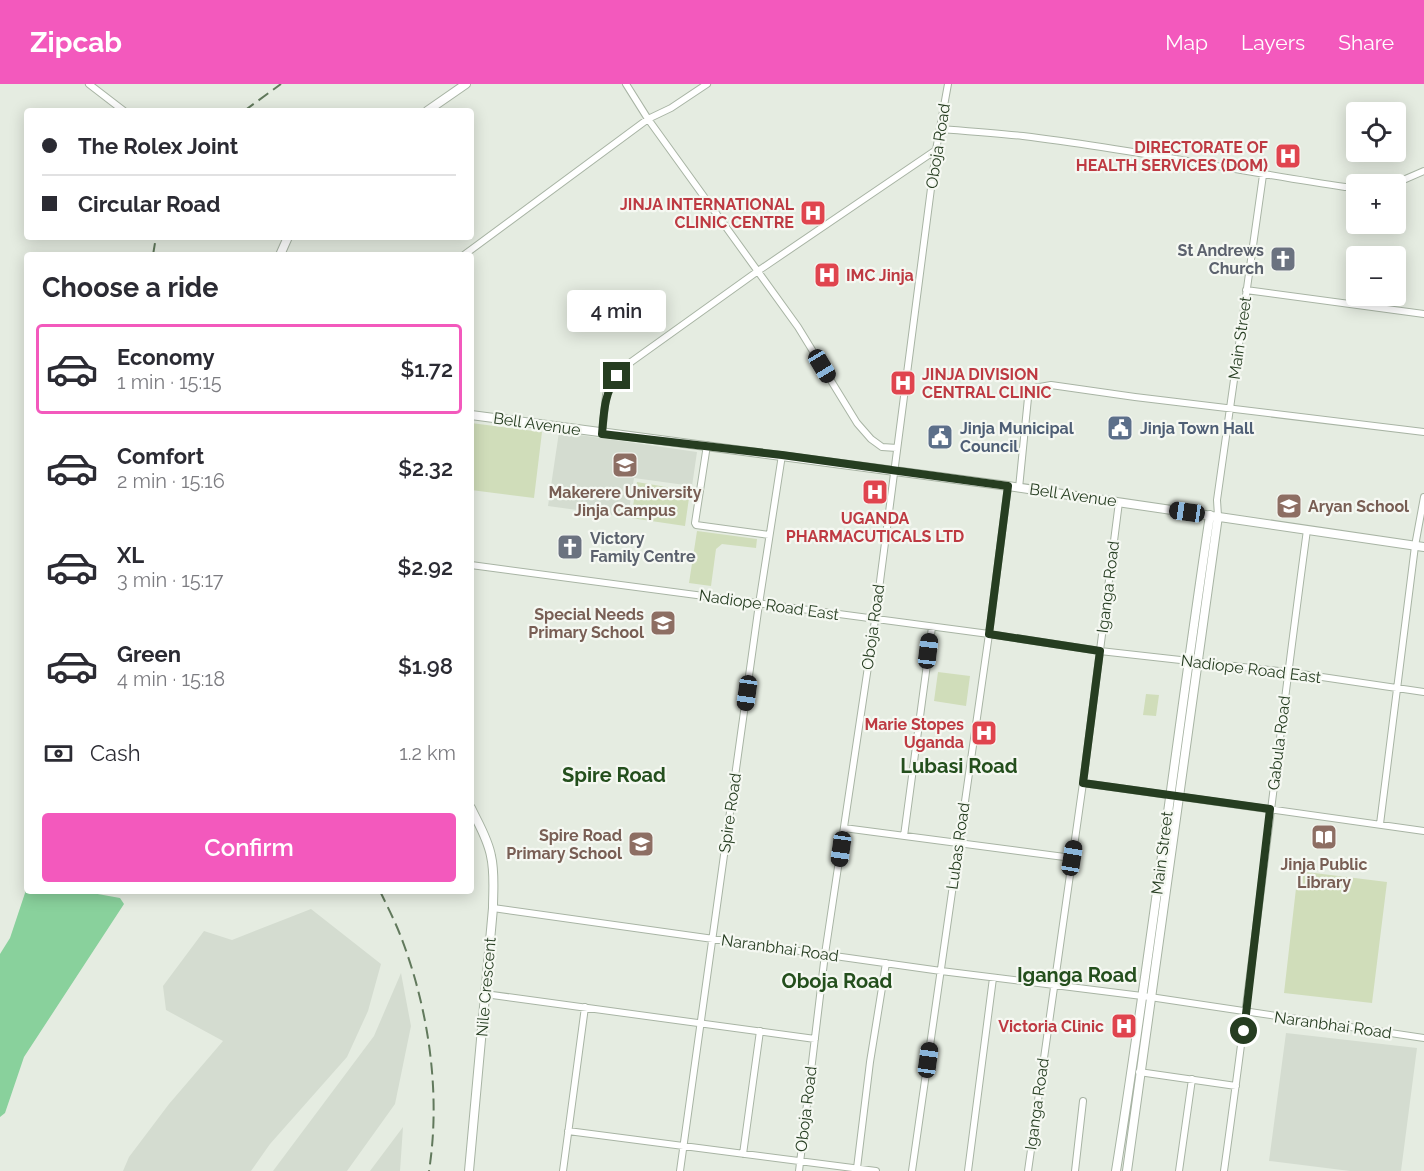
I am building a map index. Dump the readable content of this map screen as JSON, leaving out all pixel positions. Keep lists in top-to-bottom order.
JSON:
{
  "streets": {
    "street": [
      "Oboja Road",
      "Main Street",
      "Bell Avenue",
      "Iganga Road",
      "Nadiope Road East",
      "Gabula Road",
      "Spire Road",
      "Lubas Road",
      "Naranbhai Road",
      "Nile Crescent"
    ]
  },
  "crossings": [
    ["Oboja Road", "Bell Avenue"],
    ["Oboja Road", "Nadiope Road East"],
    ["Oboja Road", "Naranbhai Road"],
    ["Main Street", "Bell Avenue"],
    ["Main Street", "Nadiope Road East"],
    ["Main Street", "Naranbhai Road"],
    ["Bell Avenue", "Iganga Road"],
    ["Bell Avenue", "Gabula Road"],
    ["Bell Avenue", "Spire Road"],
    ["Bell Avenue", "Lubas Road"],
    ["Iganga Road", "Nadiope Road East"],
    ["Iganga Road", "Naranbhai Road"],
    ["Nadiope Road East", "Gabula Road"],
    ["Nadiope Road East", "Spire Road"],
    ["Nadiope Road East", "Lubas Road"],
    ["Gabula Road", "Naranbhai Road"],
    ["Spire Road", "Naranbhai Road"],
    ["Lubas Road", "Naranbhai Road"],
    ["Naranbhai Road", "Nile Crescent"]
  ],
  "districts": [
    "Lubasi Road",
    "Spire Road",
    "Iganga Road",
    "Oboja Road"
  ],
  "places": {
    "hospital": [
      "DIRECTORATE OF HEALTH SERVICES (DOM)",
      "JINJA INTERNATIONAL CLINIC CENTRE",
      "IMC Jinja",
      "JINJA DIVISION CENTRAL CLINIC",
      "UGANDA PHARMACUTICALS LTD",
      "Marie Stopes Uganda",
      "Victoria Clinic"
    ],
    "church": ["St Andrews Church", "Victory Family Centre"],
    "public building": ["Jinja Town Hall", "Jinja Municipal Council"],
    "school or university": [
      "Makerere University Jinja Campus",
      "Aryan School",
      "Special Needs Primary School",
      "Spire Road Primary School"
    ],
    "library": ["Jinja Public Library"]
  },
  "page": {
    "header": "Zipcab",
    "nav": ["Map", "Layers", "Share"],
    "map_buttons": ["+", "−"],
    "banner": ["The Rolex Joint", "Circular Road"],
    "heading": "Choose a ride",
    "bubble": "4 min",
    "list": [
      {
        "name": "Economy",
        "note": "1 min · 15:15",
        "value": "$1.72"
      },
      {
        "name": "Comfort",
        "note": "2 min · 15:16",
        "value": "$2.32"
      },
      {
        "name": "XL",
        "note": "3 min · 15:17",
        "value": "$2.92"
      },
      {
        "name": "Green",
        "note": "4 min · 15:18",
        "value": "$1.98"
      }
    ],
    "pay": ["Cash", "1.2 km"],
    "buttons": "Confirm"
  }
}
